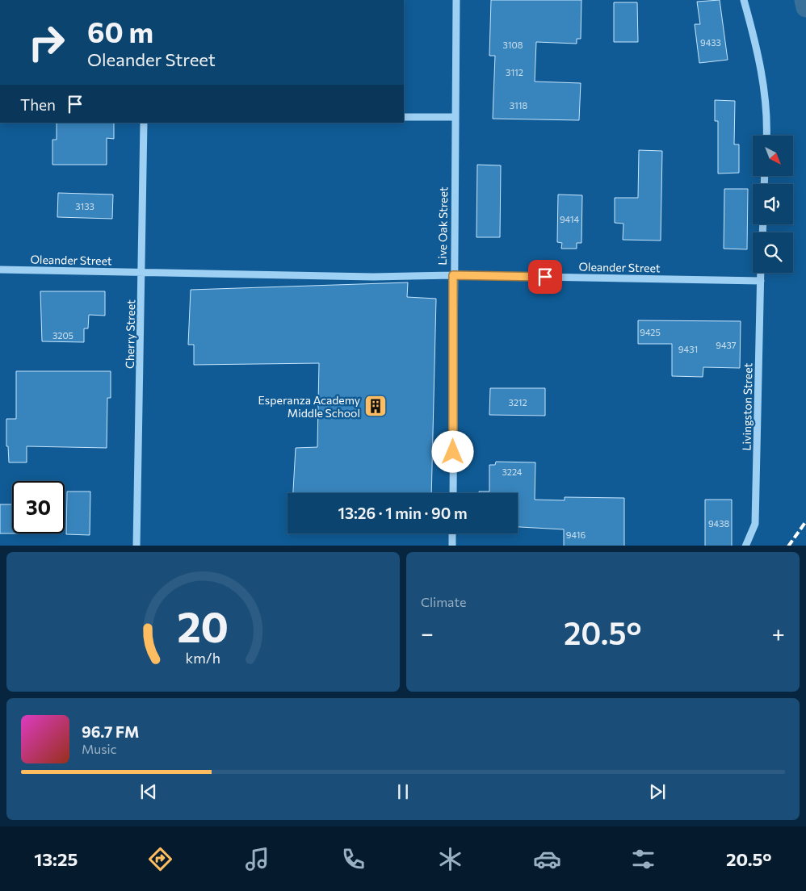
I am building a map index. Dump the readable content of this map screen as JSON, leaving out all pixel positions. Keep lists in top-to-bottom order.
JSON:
{
  "streets": {
    "street": [
      "Live Oak Street",
      "Oleander Street",
      "Cherry Street",
      "Livingston Street"
    ]
  },
  "crossings": [
    ["Live Oak Street", "Oleander Street"],
    ["Oleander Street", "Cherry Street"],
    ["Oleander Street", "Livingston Street"]
  ],
  "places": {
    "building": ["Esperanza Academy Middle School"]
  },
  "house_numbers": [
    "9433",
    "3108",
    "3112",
    "3118",
    "3133",
    "9414",
    "9425",
    "3205",
    "9437",
    "9431",
    "3212",
    "3224",
    "9438",
    "9416"
  ],
  "north": "bottom right",
  "page": {
    "turn": ["60 m", "Oleander Street"],
    "then": "Then",
    "limit": "30",
    "trip": "13:26 · 1 min · 90 m",
    "tile": "Climate",
    "heat": ["−", "20.5°", "+"],
    "song": ["96.7 FM", "Music"],
    "tabs": ["13:25", "20.5°"],
    "gauge": ["20", "km/h"]
  }
}
